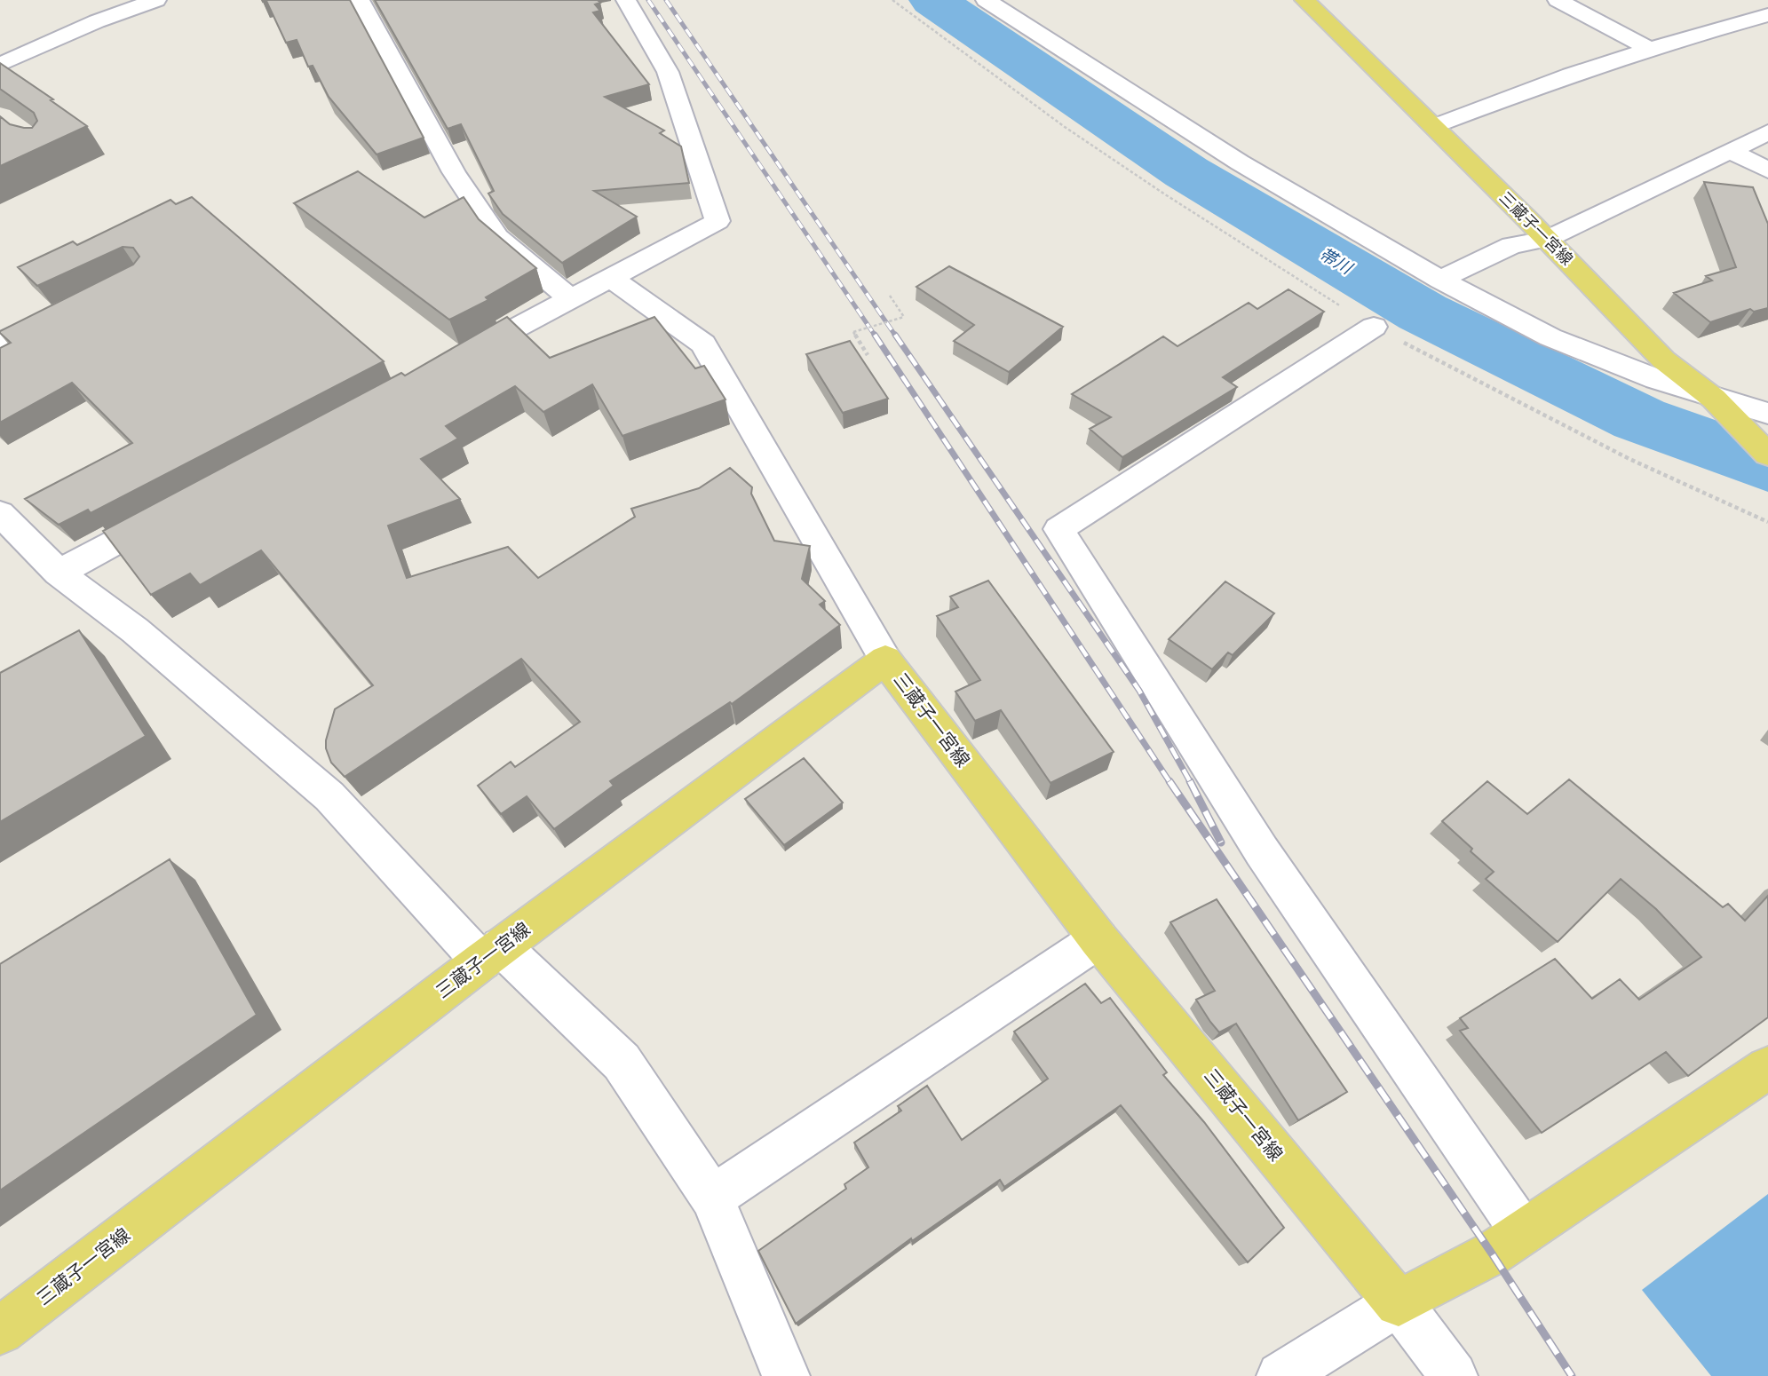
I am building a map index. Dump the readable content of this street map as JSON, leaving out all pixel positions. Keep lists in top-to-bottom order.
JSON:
{
  "streets": {
    "main road": ["三蔵子一宮線"]
  },
  "water": ["帯川"]
}
